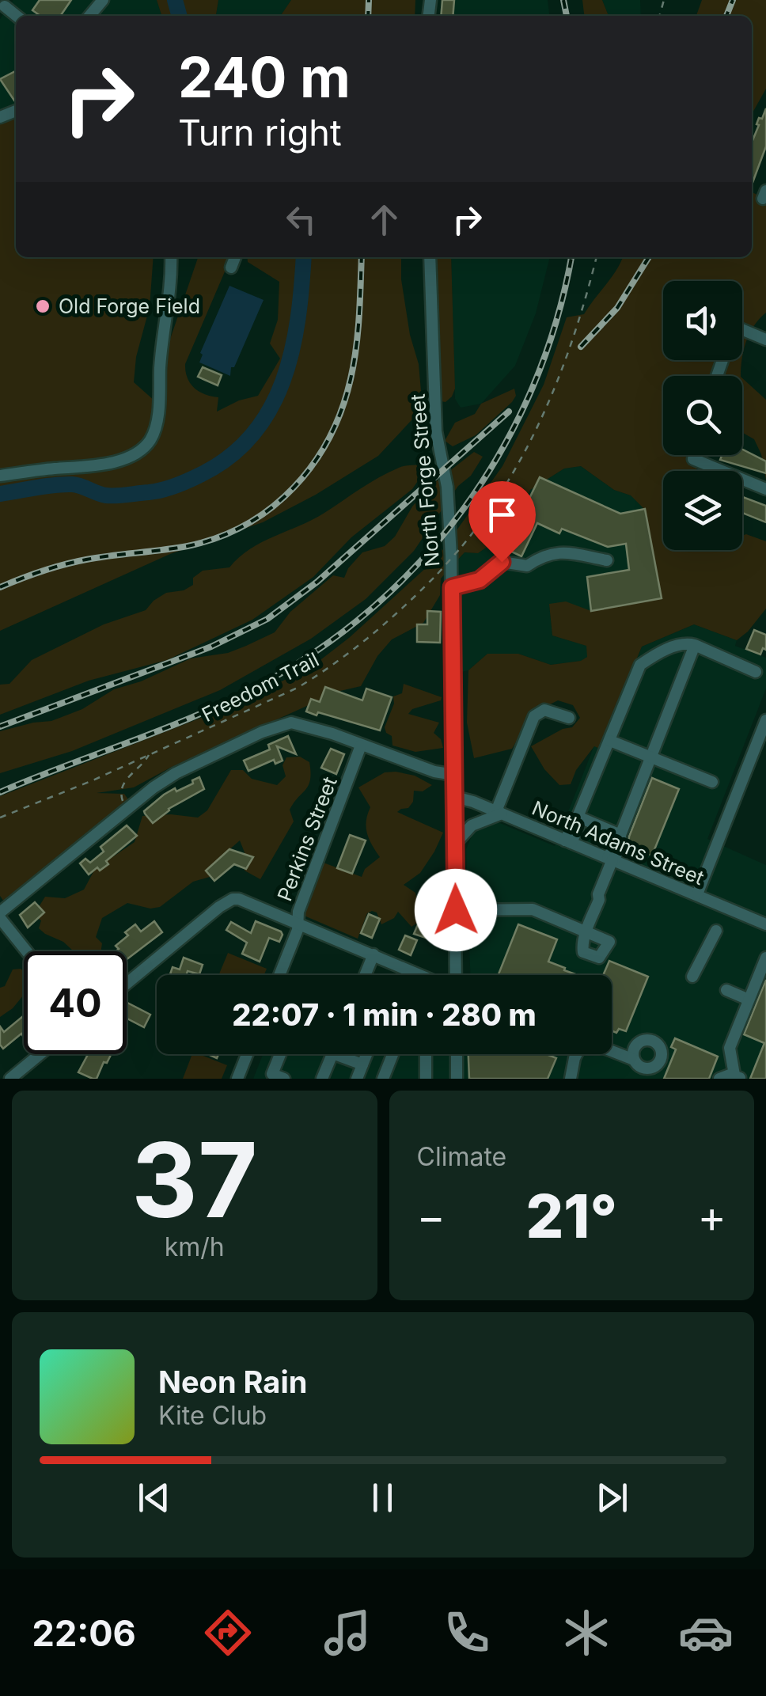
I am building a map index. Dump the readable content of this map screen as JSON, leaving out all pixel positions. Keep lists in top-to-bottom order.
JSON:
{
  "streets": {
    "street": ["North Forge Street", "Perkins Street", "North Adams Street"],
    "path": ["Freedom Trail"]
  },
  "crossings": [
    ["North Forge Street", "North Adams Street"]
  ],
  "places": ["Old Forge Field"],
  "page": {
    "turn": ["240 m", "Turn right"],
    "limit": "40",
    "trip": "22:07 · 1 min · 280 m",
    "tile": [
      ["37", "km/h"],
      "Climate"
    ],
    "heat": ["−", "21°", "+"],
    "song": ["Neon Rain", "Kite Club"],
    "tabs": "22:06"
  }
}
